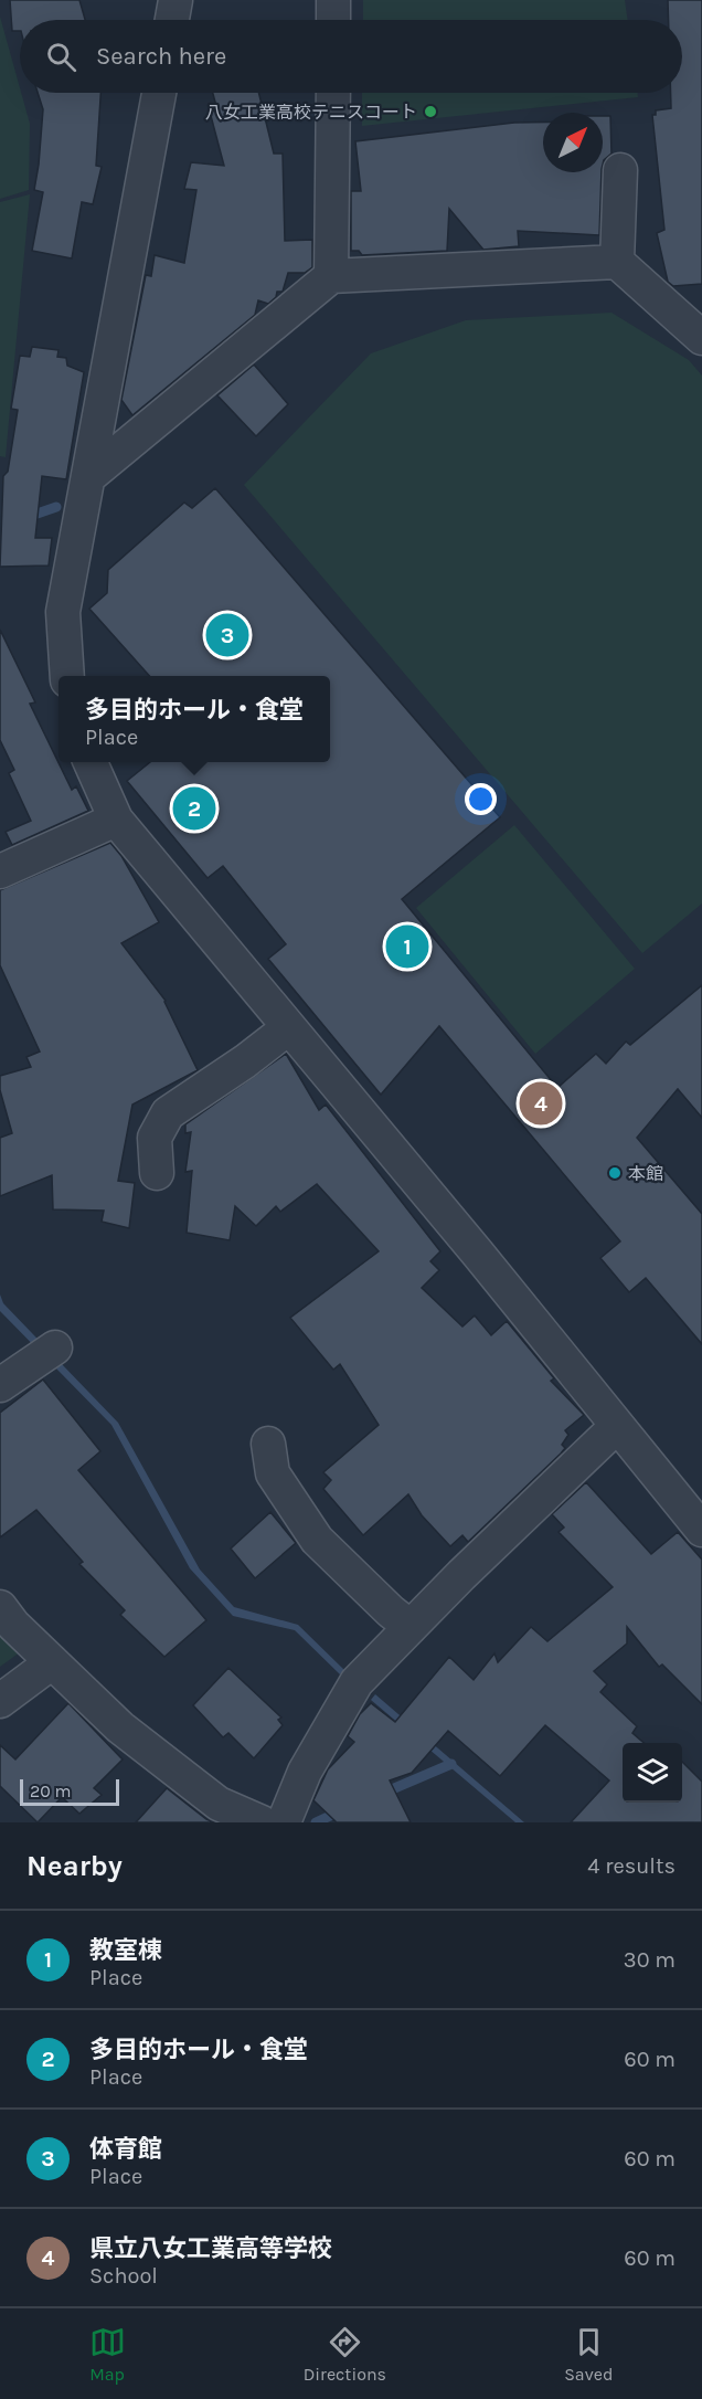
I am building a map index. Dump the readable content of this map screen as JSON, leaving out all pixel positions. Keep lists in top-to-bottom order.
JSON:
{
  "places": ["八女工業高校テニスコート", "本館"],
  "scale_bar": "20 m",
  "north": "top right",
  "page": {
    "search": "Search here",
    "pins": [
      "3",
      "2",
      "1",
      "4"
    ],
    "popup": ["多目的ホール・食堂", "Place"],
    "scale": "20 m",
    "heading": ["Nearby", "4 results"],
    "list": [
      {
        "mark": "1",
        "name": "教室棟",
        "note": "Place",
        "value": "30 m"
      },
      {
        "mark": "2",
        "name": "多目的ホール・食堂",
        "note": "Place",
        "value": "60 m"
      },
      {
        "mark": "3",
        "name": "体育館",
        "note": "Place",
        "value": "60 m"
      },
      {
        "mark": "4",
        "name": "県立八女工業高等学校",
        "note": "School",
        "value": "60 m"
      }
    ],
    "nav": ["Map", "Directions", "Saved"]
  }
}
